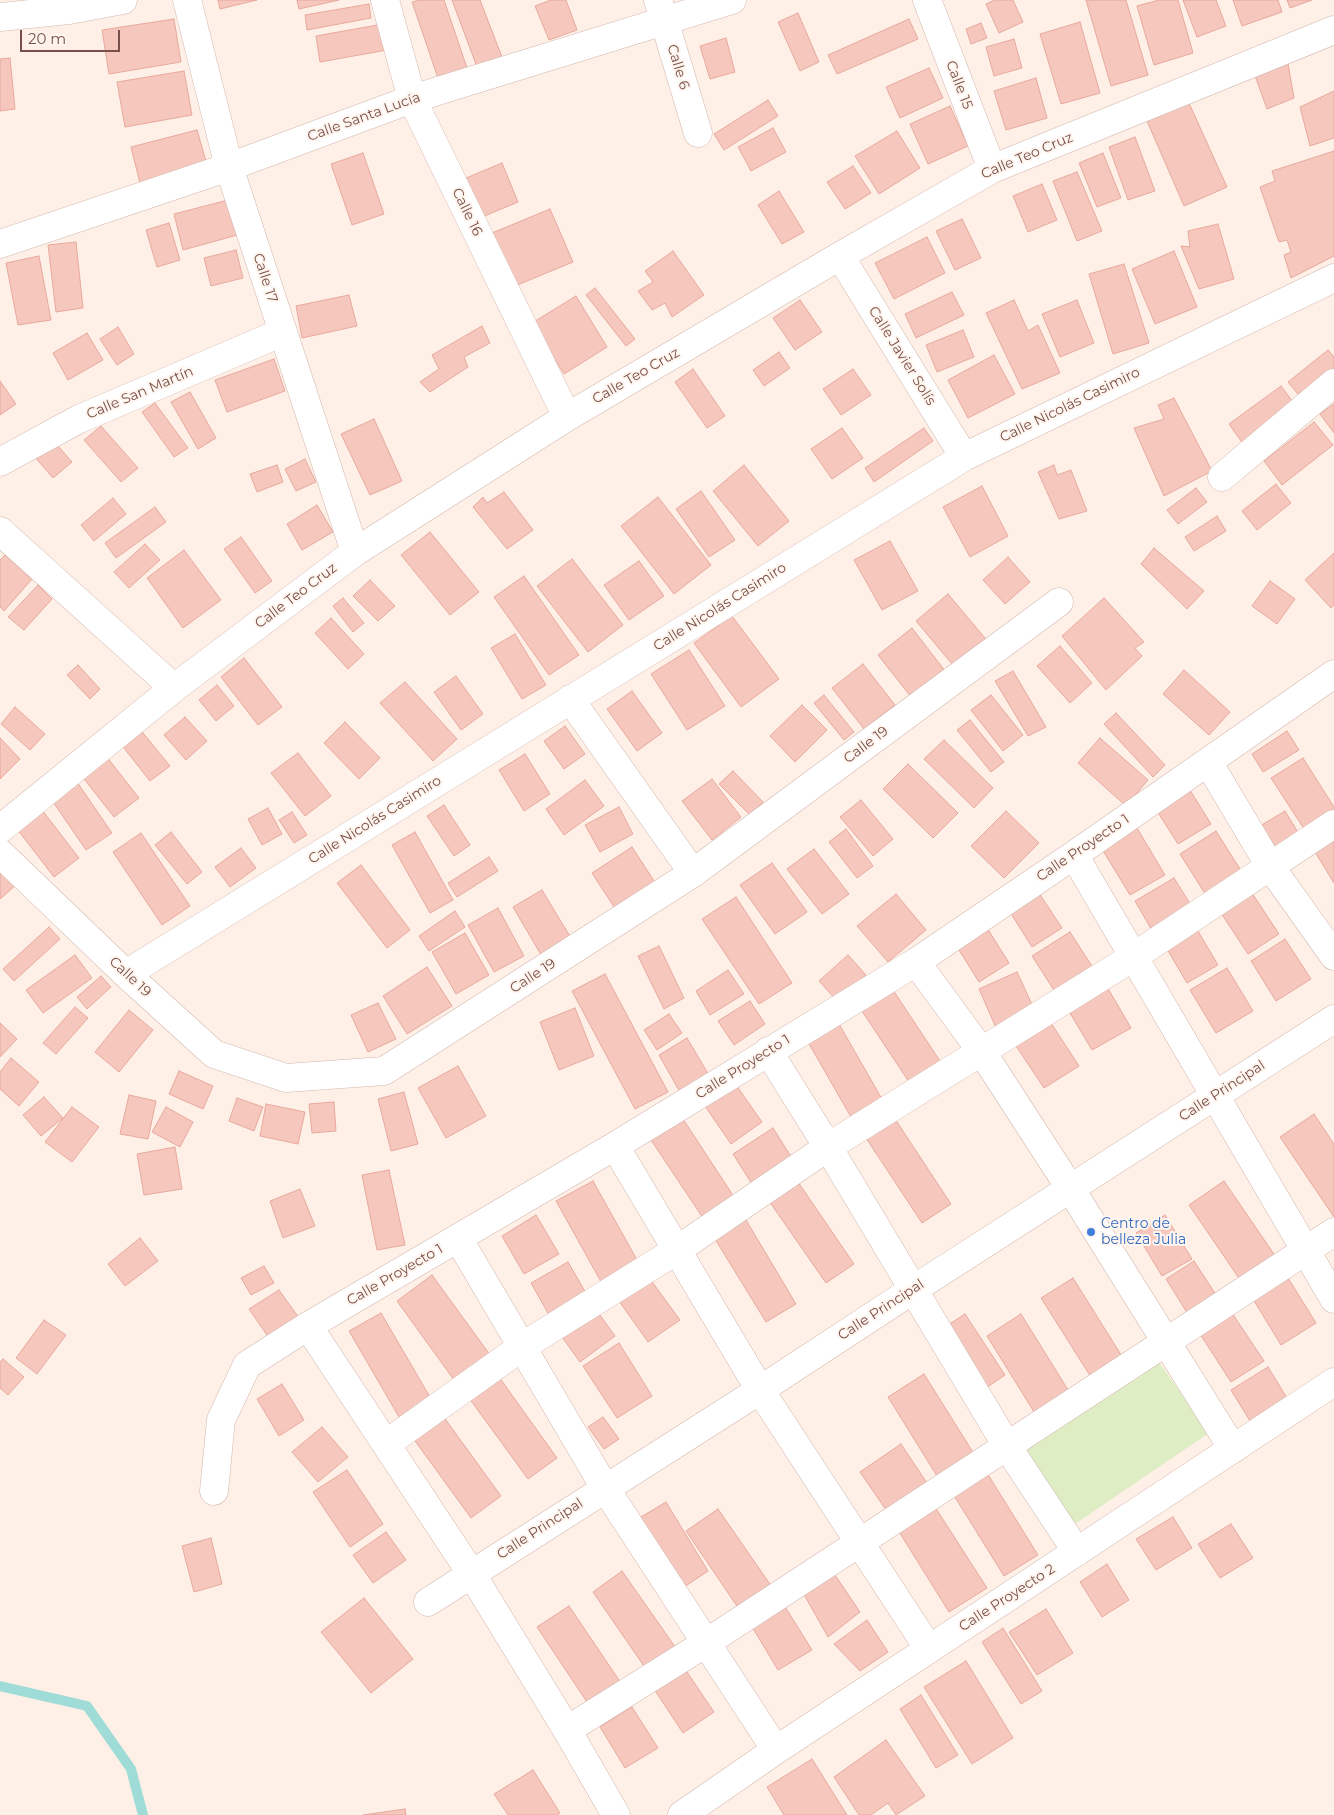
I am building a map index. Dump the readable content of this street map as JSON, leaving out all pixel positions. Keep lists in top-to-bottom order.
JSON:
{
  "streets": {
    "street": [
      "Calle 6",
      "Calle 15",
      "Calle Santa Lucía",
      "Calle Teo Cruz",
      "Calle 16",
      "Calle 17",
      "Calle Javier Solís",
      "Calle San Martín",
      "Calle Nicolás Casimiro",
      "Calle 19",
      "Calle Proyecto 1",
      "Calle Principal",
      "Calle Proyecto 2"
    ]
  },
  "crossings": [
    ["Calle 6", "Calle Santa Lucía"],
    ["Calle 15", "Calle Teo Cruz"],
    ["Calle Santa Lucía", "Calle 16"],
    ["Calle Santa Lucía", "Calle 17"],
    ["Calle Teo Cruz", "Calle 16"],
    ["Calle Teo Cruz", "Calle 17"],
    ["Calle Teo Cruz", "Calle Javier Solís"],
    ["Calle 17", "Calle San Martín"],
    ["Calle Javier Solís", "Calle Nicolás Casimiro"],
    ["Calle Nicolás Casimiro", "Calle 19"]
  ],
  "places": ["Centro de belleza Julia"],
  "scale_bar": "20 m"
}
